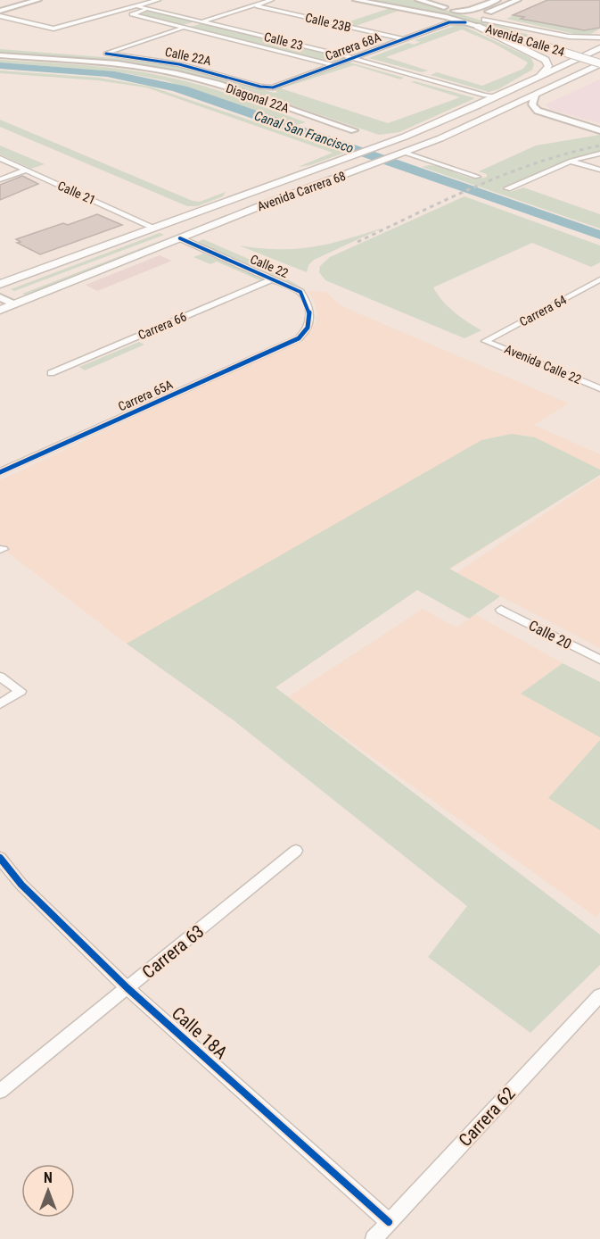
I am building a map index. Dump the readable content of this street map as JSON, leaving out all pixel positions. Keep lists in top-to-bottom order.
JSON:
{
  "streets": {
    "main road": ["Avenida Carrera 68"],
    "street": [
      "Calle 23B",
      "Avenida Calle 24",
      "Calle 23",
      "Carrera 68A",
      "Calle 22A",
      "Diagonal 22A",
      "Calle 21",
      "Calle 22",
      "Carrera 64",
      "Carrera 66",
      "Avenida Calle 22",
      "Carrera 65A",
      "Calle 20",
      "Carrera 63",
      "Calle 18A",
      "Carrera 62"
    ]
  },
  "crossings": [
    ["Calle 23B", "Carrera 68A"],
    ["Avenida Calle 24", "Carrera 68A"],
    ["Avenida Calle 24", "Avenida Carrera 68"],
    ["Calle 23", "Carrera 68A"],
    ["Calle 23", "Calle 22A"],
    ["Calle 23", "Avenida Carrera 68"],
    ["Carrera 68A", "Calle 22A"],
    ["Avenida Carrera 68", "Calle 21"],
    ["Avenida Carrera 68", "Calle 22"],
    ["Calle 22", "Carrera 66"],
    ["Calle 22", "Carrera 65A"],
    ["Carrera 64", "Avenida Calle 22"],
    ["Carrera 63", "Calle 18A"],
    ["Calle 18A", "Carrera 62"]
  ],
  "water": ["Canal San Francisco"],
  "north": "top"
}
